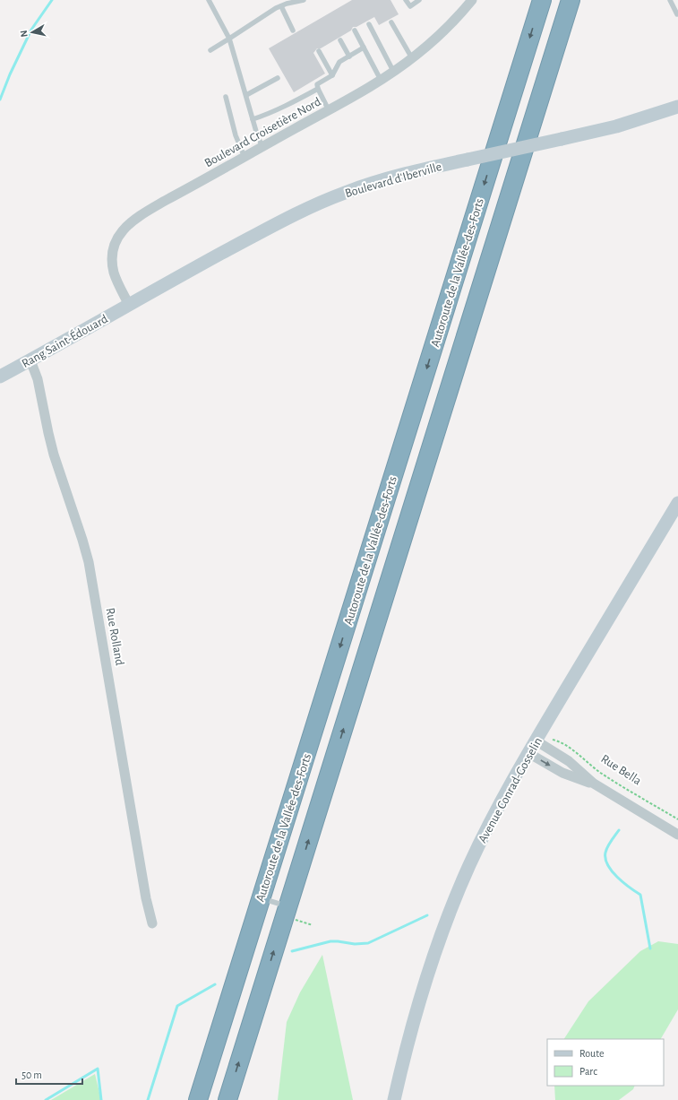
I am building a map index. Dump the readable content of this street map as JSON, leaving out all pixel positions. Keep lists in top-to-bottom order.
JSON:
{
  "streets": {
    "highway": ["Autoroute de la Vallée-des-Forts"],
    "street": [
      "Boulevard Croisetière Nord",
      "Boulevard d'Iberville",
      "Rang Saint-Édouard",
      "Rue Rolland",
      "Rue Bella",
      "Avenue Conrad-Gosselin"
    ]
  },
  "crossings": [
    ["Boulevard Croisetière Nord", "Boulevard d'Iberville"],
    ["Boulevard Croisetière Nord", "Rang Saint-Édouard"],
    ["Boulevard d'Iberville", "Rang Saint-Édouard"],
    ["Rang Saint-Édouard", "Rue Rolland"],
    ["Rue Bella", "Avenue Conrad-Gosselin"]
  ],
  "legend": ["Route", "Parc"],
  "scale_bar": "50 m",
  "north": "left"
}
